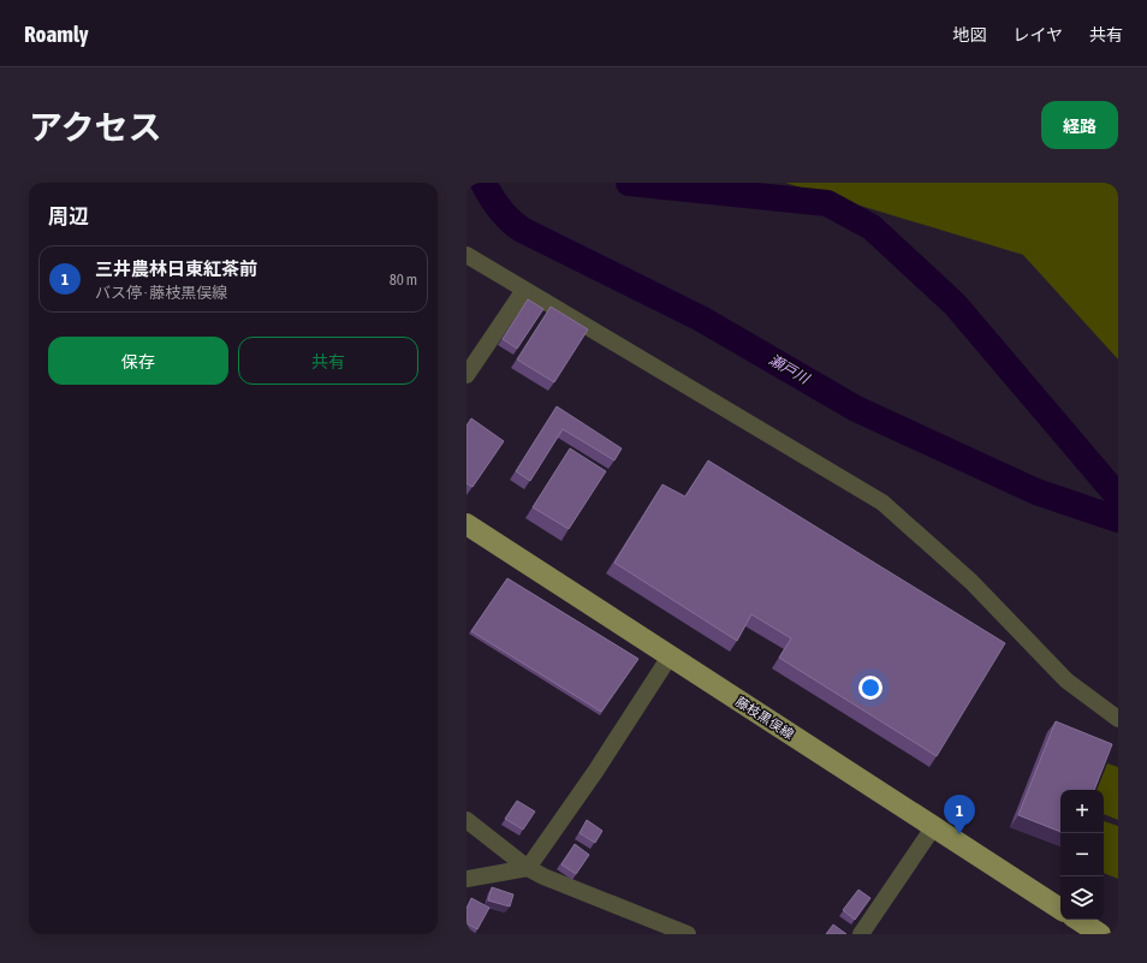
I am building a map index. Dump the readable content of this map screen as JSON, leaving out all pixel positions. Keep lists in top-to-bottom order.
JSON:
{
  "streets": {
    "main road": ["藤枝黒俣線"]
  },
  "water": ["瀬戸川"],
  "page": {
    "header": "Roamly",
    "nav": ["地図", "レイヤ", "共有"],
    "title": "アクセス",
    "buttons": [
      "経路",
      ["保存", "共有"]
    ],
    "heading": "周辺",
    "list": [
      {
        "mark": "1",
        "name": "三井農林日東紅茶前",
        "note": "バス停 · 藤枝黒俣線",
        "value": "80 m"
      }
    ],
    "map_buttons": ["+", "−"],
    "pins": "1"
  }
}
